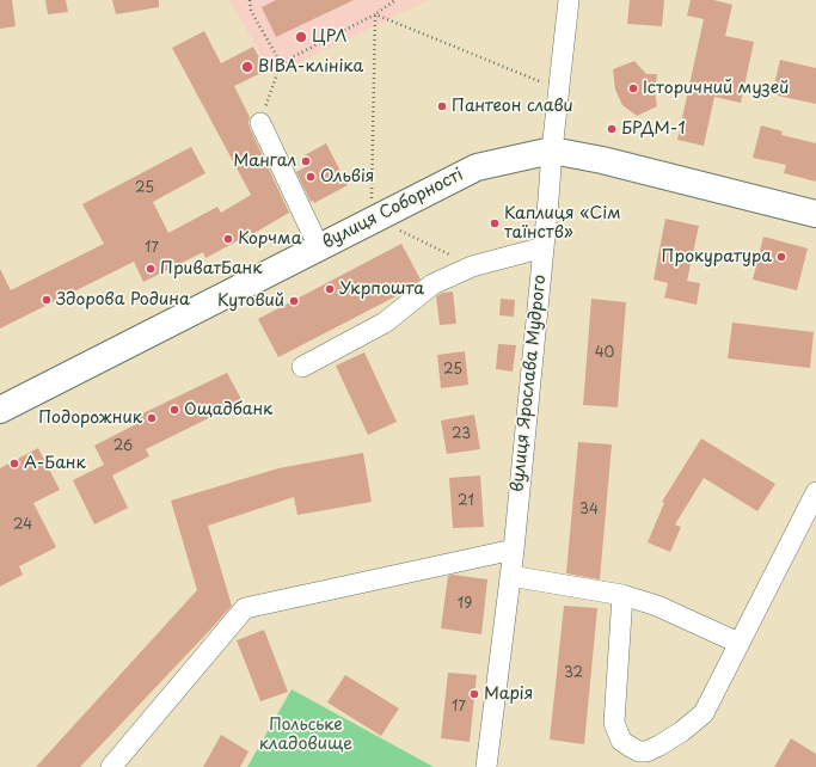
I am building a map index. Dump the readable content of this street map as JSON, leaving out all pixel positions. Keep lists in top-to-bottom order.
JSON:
{
  "streets": {
    "main road": ["вулиця Соборності"],
    "street": ["вулиця Ярослава Мудрого"]
  },
  "crossings": [
    ["вулиця Соборності", "вулиця Ярослава Мудрого"]
  ],
  "parks": ["Польське кладовище"],
  "places": [
    "ЦРЛ",
    "ВІВА-клініка",
    "Історичний музей",
    "Пантеон слави",
    "БРДМ-1",
    "Мангал",
    "Ольвія",
    "Каплиця «Сім таїнств»",
    "Корчма",
    "Прокуратура",
    "ПриватБанк",
    "Укрпошта",
    "Здорова Родина",
    "Кутовий",
    "Ощадбанк",
    "Подорожник",
    "А-Банк",
    "Марія"
  ],
  "house_numbers": [
    "25",
    "17",
    "40",
    "25",
    "23",
    "26",
    "21",
    "34",
    "24",
    "19",
    "32",
    "17"
  ]
}
